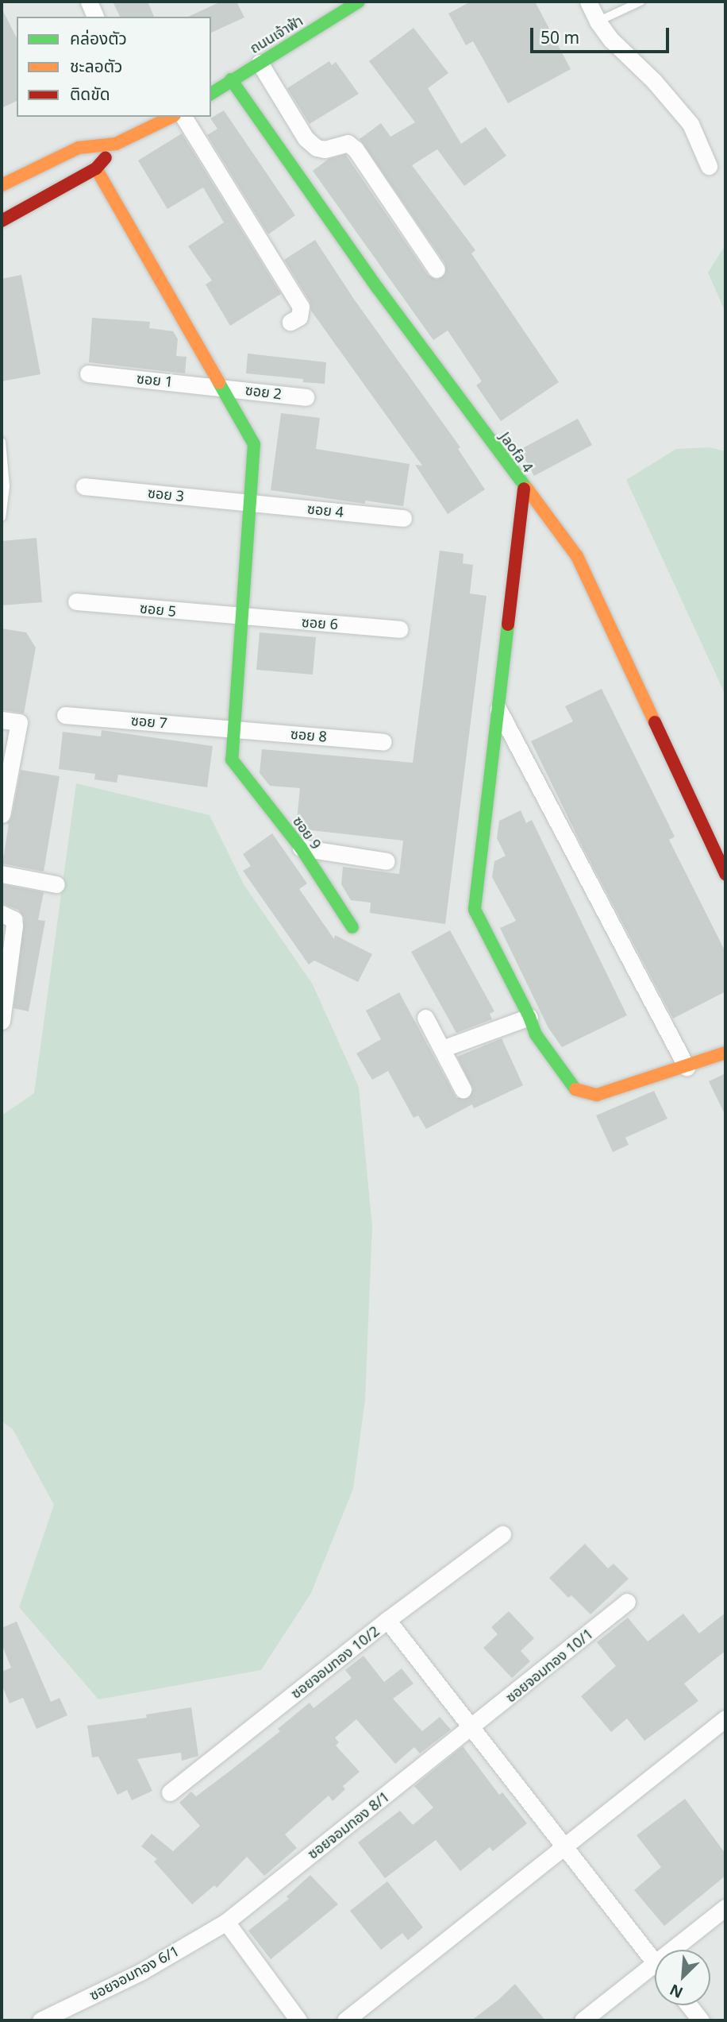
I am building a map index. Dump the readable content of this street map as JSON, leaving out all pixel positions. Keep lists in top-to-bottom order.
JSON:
{
  "streets": {
    "street": [
      "ถนนเจ้าฟ้า",
      "ซอย 1",
      "ซอย 2",
      "Jaofa 4",
      "ซอย 3",
      "ซอย 4",
      "ซอย 5",
      "ซอย 6",
      "ซอย 7",
      "ซอย 8",
      "ซอย 9",
      "ซอยจอมทอง 10/2",
      "ซอยจอมทอง 10/1",
      "ซอยจอมทอง 8/1",
      "ซอยจอมทอง 6/1"
    ]
  },
  "crossings": [
    ["ถนนเจ้าฟ้า", "Jaofa 4"],
    ["ซอย 1", "ซอย 2"],
    ["ซอย 3", "ซอย 4"],
    ["ซอย 5", "ซอย 6"],
    ["ซอย 7", "ซอย 8"],
    ["ซอย 7", "ซอย 9"],
    ["ซอย 8", "ซอย 9"],
    ["ซอยจอมทอง 10/1", "ซอยจอมทอง 8/1"],
    ["ซอยจอมทอง 8/1", "ซอยจอมทอง 6/1"]
  ],
  "legend": ["คล่องตัว", "ชะลอตัว", "ติดขัด"],
  "scale_bar": "50 m",
  "north": "bottom left"
}
